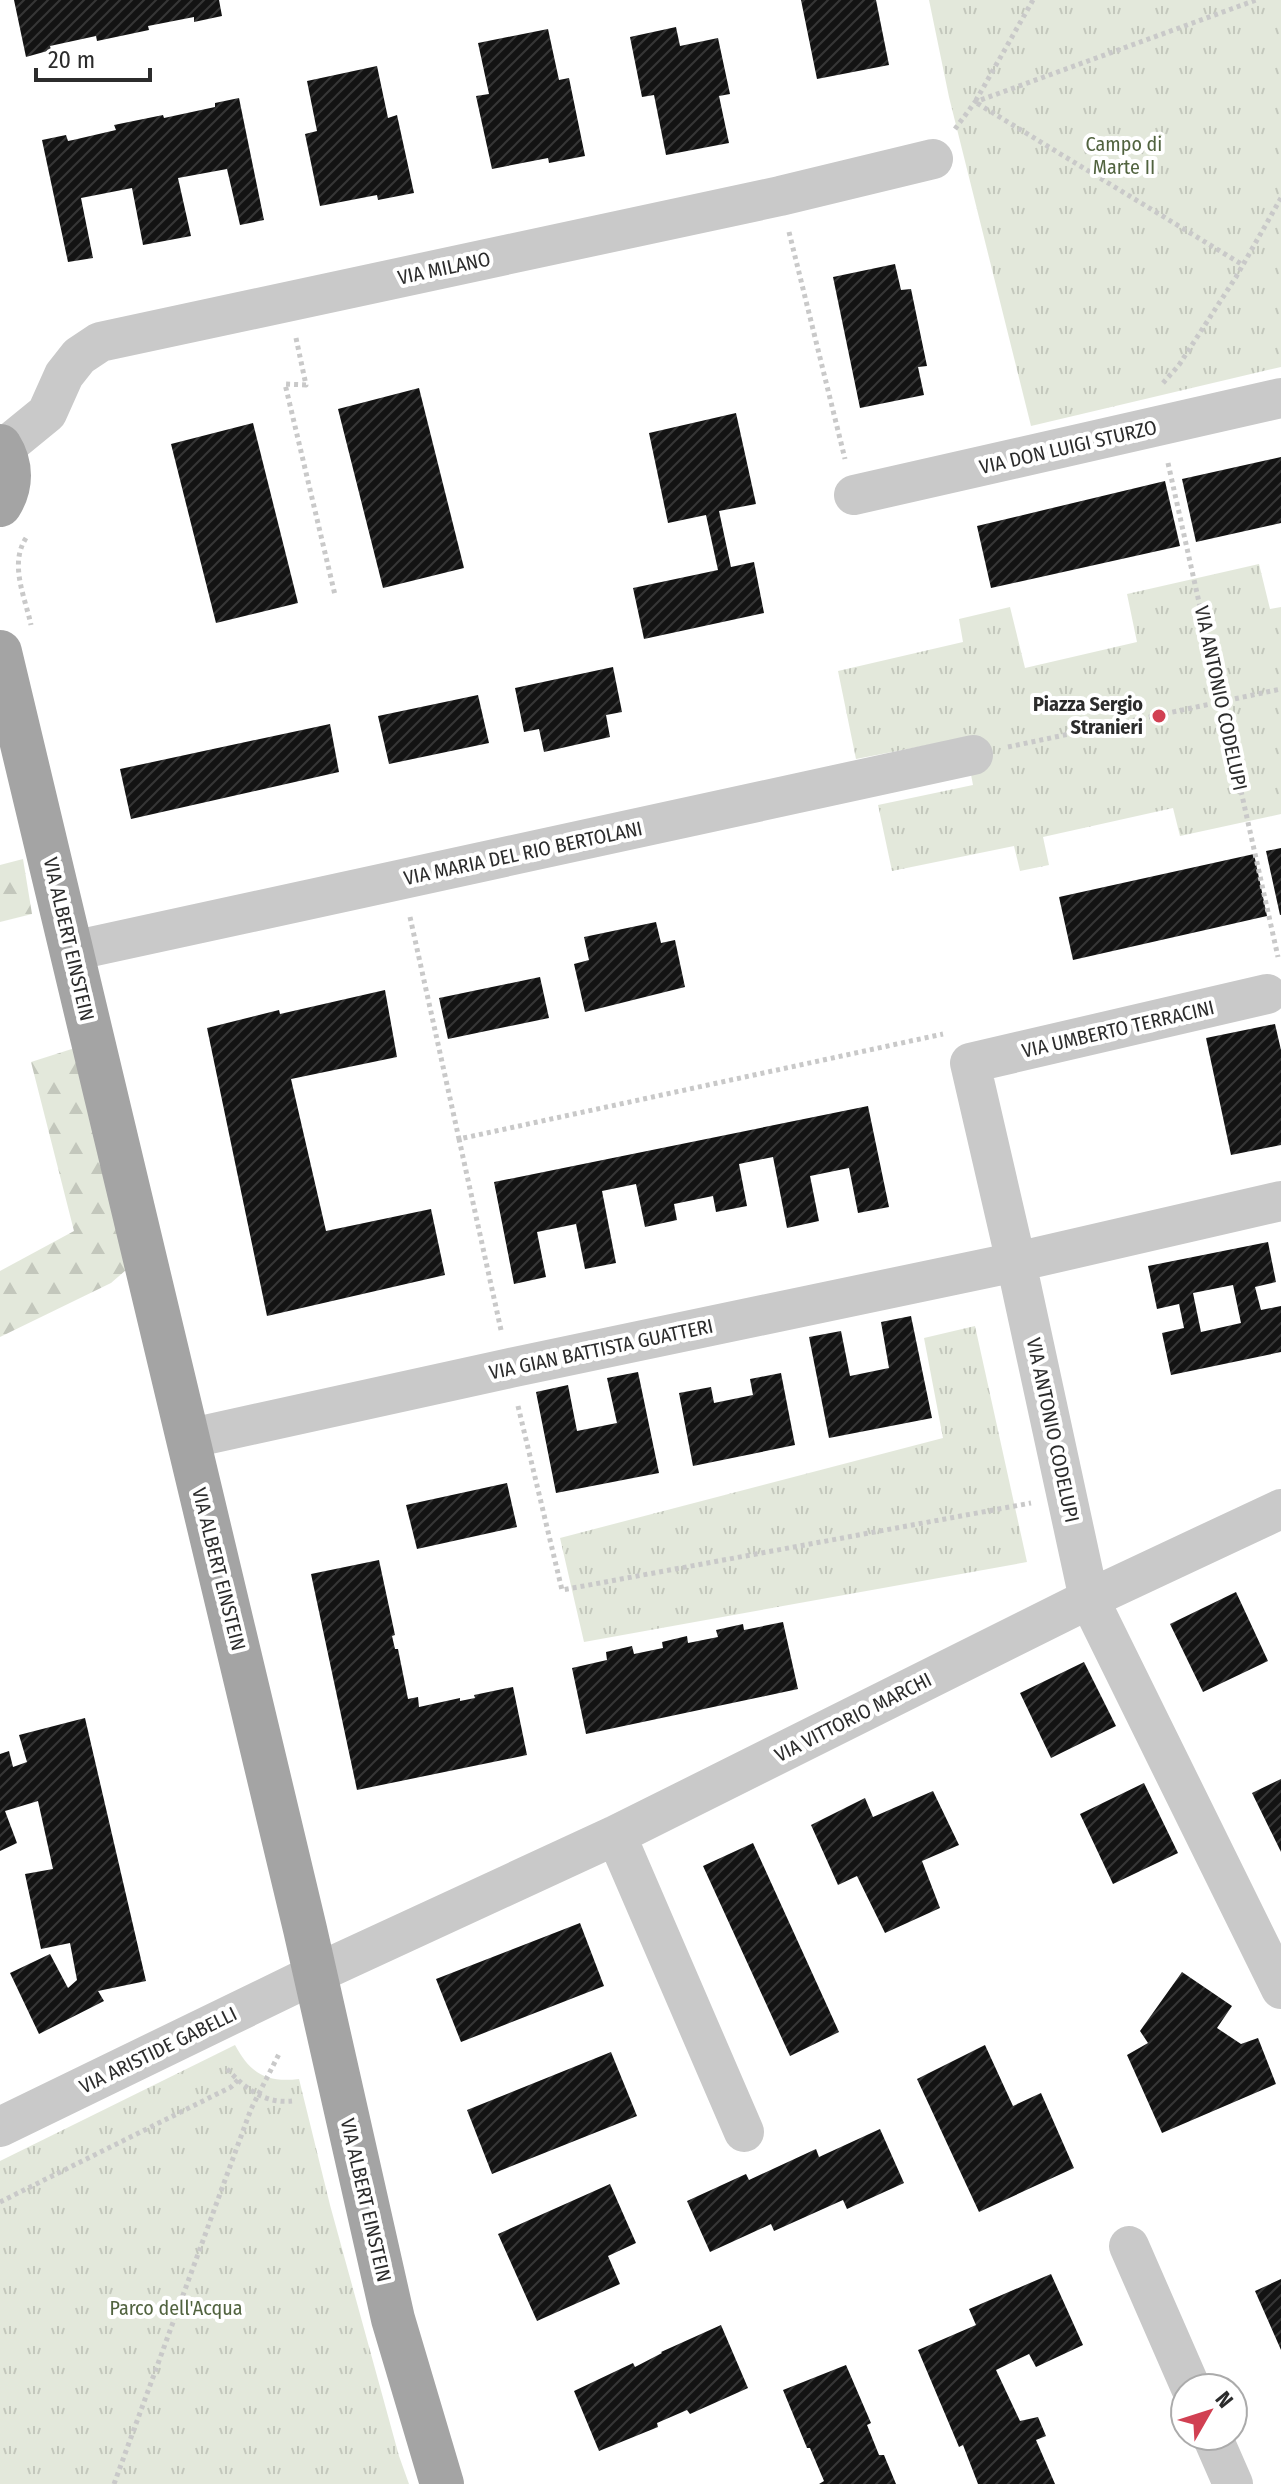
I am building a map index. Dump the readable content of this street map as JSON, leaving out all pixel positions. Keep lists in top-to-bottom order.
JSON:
{
  "streets": {
    "main road": ["VIA ALBERT EINSTEIN"],
    "street": [
      "VIA MILANO",
      "VIA DON LUIGI STURZO",
      "VIA ANTONIO CODELUPI",
      "VIA MARIA DEL RIO BERTOLANI",
      "VIA UMBERTO TERRACINI",
      "VIA GIAN BATTISTA GUATTERI",
      "VIA VITTORIO MARCHI",
      "VIA ARISTIDE GABELLI"
    ]
  },
  "crossings": [
    ["VIA DON LUIGI STURZO", "VIA ANTONIO CODELUPI"],
    ["VIA ANTONIO CODELUPI", "VIA UMBERTO TERRACINI"],
    ["VIA ANTONIO CODELUPI", "VIA GIAN BATTISTA GUATTERI"],
    ["VIA ANTONIO CODELUPI", "VIA VITTORIO MARCHI"],
    ["VIA MARIA DEL RIO BERTOLANI", "VIA ALBERT EINSTEIN"],
    ["VIA ALBERT EINSTEIN", "VIA GIAN BATTISTA GUATTERI"],
    ["VIA ALBERT EINSTEIN", "VIA VITTORIO MARCHI"],
    ["VIA ALBERT EINSTEIN", "VIA ARISTIDE GABELLI"],
    ["VIA UMBERTO TERRACINI", "VIA GIAN BATTISTA GUATTERI"],
    ["VIA VITTORIO MARCHI", "VIA ARISTIDE GABELLI"]
  ],
  "parks": ["Campo di Marte II", "Parco dell'Acqua"],
  "places": ["Piazza Sergio Stranieri"],
  "scale_bar": "20 m",
  "north": "top right"
}
